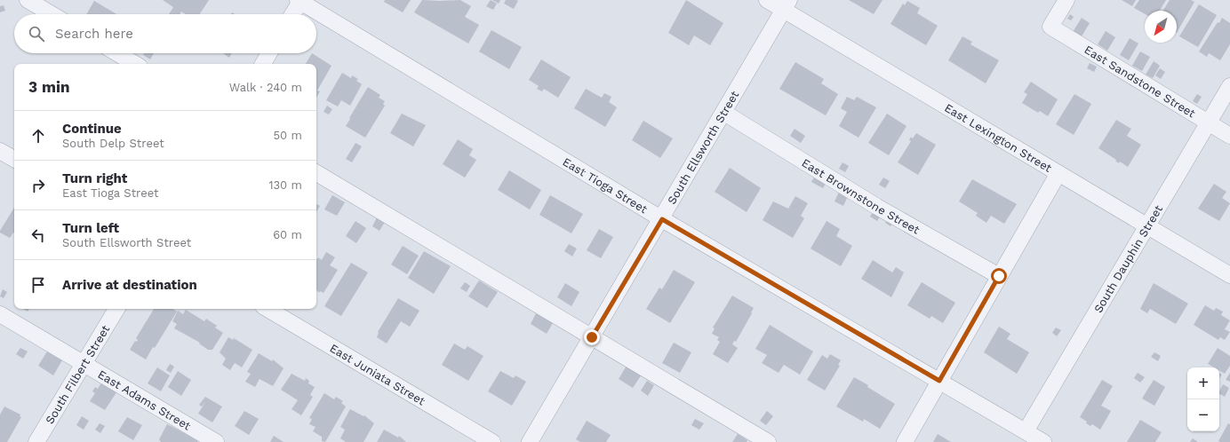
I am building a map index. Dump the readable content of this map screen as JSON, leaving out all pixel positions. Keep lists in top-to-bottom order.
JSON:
{
  "streets": {
    "street": [
      "East Sandstone Street",
      "East Lexington Street",
      "South Ellsworth Street",
      "East Tioga Street",
      "East Brownstone Street",
      "South Dauphin Street",
      "South Filbert Street",
      "East Juniata Street",
      "East Adams Street"
    ]
  },
  "crossings": [
    ["East Sandstone Street", "South Dauphin Street"],
    ["East Lexington Street", "South Ellsworth Street"],
    ["East Lexington Street", "South Dauphin Street"],
    ["South Ellsworth Street", "East Tioga Street"],
    ["South Ellsworth Street", "East Brownstone Street"],
    ["East Tioga Street", "South Dauphin Street"],
    ["South Filbert Street", "East Adams Street"]
  ],
  "north": "bottom left",
  "page": {
    "search": "Search here",
    "heading": ["3 min", "Walk · 240 m"],
    "list": [
      ["Continue", "South Delp Street", "50 m"],
      ["Turn right", "East Tioga Street", "130 m"],
      ["Turn left", "South Ellsworth Street", "60 m"],
      "Arrive at destination"
    ],
    "map_buttons": ["+", "−"]
  }
}
